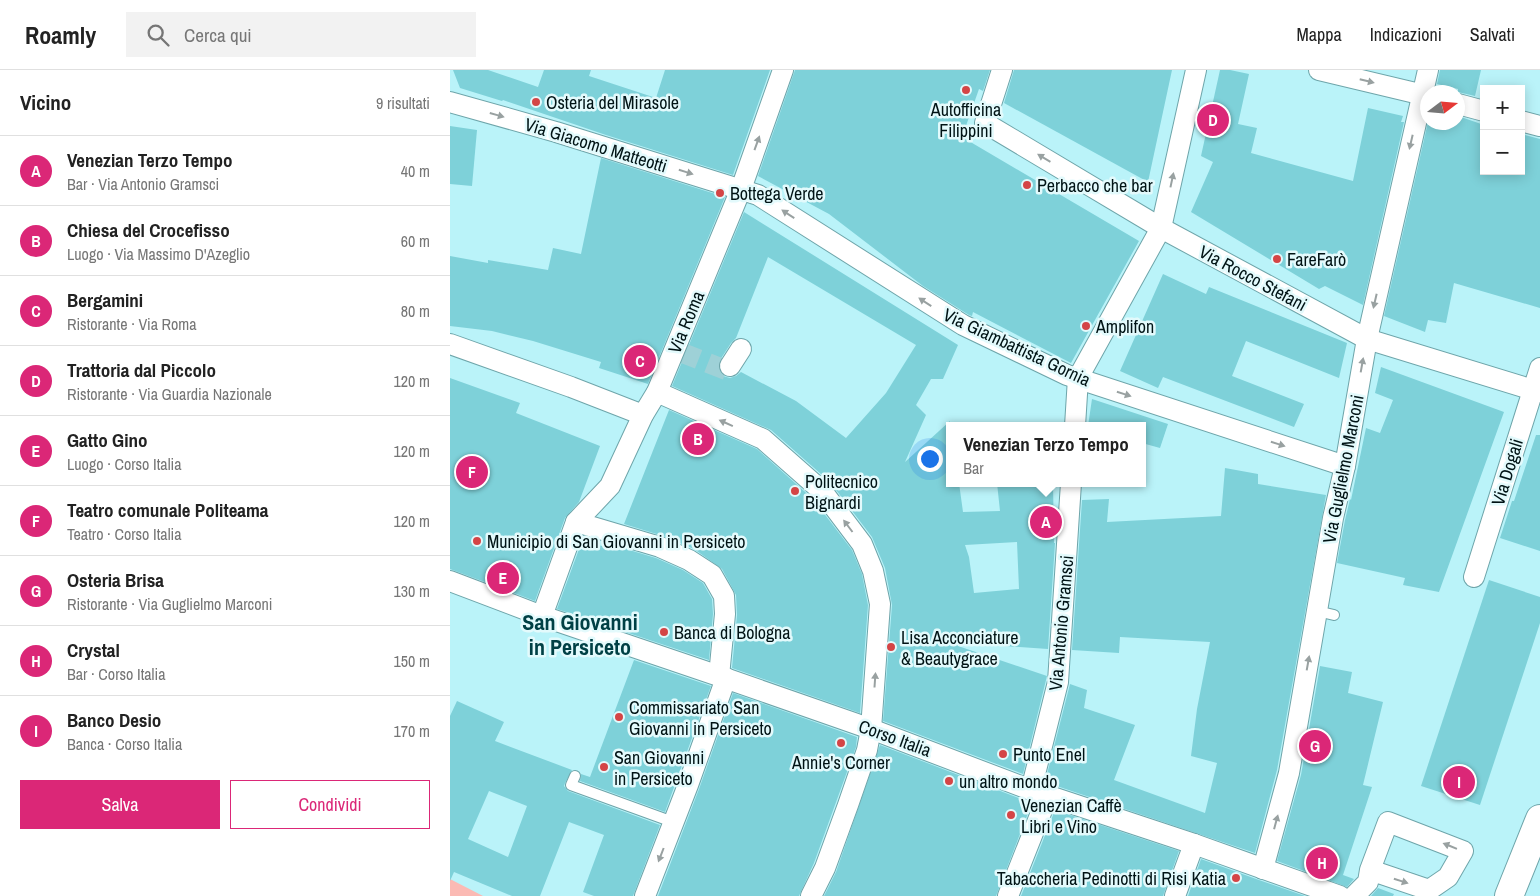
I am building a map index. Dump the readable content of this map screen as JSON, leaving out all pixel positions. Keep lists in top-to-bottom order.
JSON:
{
  "streets": {
    "street": [
      "Via Giacomo Matteotti",
      "Via Rocco Stefani",
      "Via Roma",
      "Via Giambattista Gornia",
      "Via Guglielmo Marconi",
      "Via Dogali",
      "Via Antonio Gramsci",
      "Corso Italia"
    ]
  },
  "crossings": [
    ["Via Giacomo Matteotti", "Via Roma"],
    ["Via Giacomo Matteotti", "Via Giambattista Gornia"],
    ["Via Rocco Stefani", "Via Guglielmo Marconi"],
    ["Via Rocco Stefani", "Via Dogali"],
    ["Via Roma", "Via Giambattista Gornia"],
    ["Via Roma", "Corso Italia"],
    ["Via Giambattista Gornia", "Via Guglielmo Marconi"],
    ["Via Guglielmo Marconi", "Corso Italia"],
    ["Via Antonio Gramsci", "Corso Italia"]
  ],
  "one_way": ["Via Giacomo Matteotti"],
  "districts": ["San Giovanni in Persiceto"],
  "places": [
    "Autofficina Filippini",
    "Osteria del Mirasole",
    "Perbacco che bar",
    "Bottega Verde",
    "FareFarò",
    "Amplifon",
    "Politecnico Bignardi",
    "Municipio di San Giovanni in Persiceto",
    "Banca di Bologna",
    "Lisa Acconciature & Beautygrace",
    "Commissariato San Giovanni in Persiceto",
    "Annie's Corner",
    "Punto Enel",
    "San Giovanni in Persiceto",
    "un altro mondo",
    "Venezian Caffè Libri e Vino",
    "Tabaccheria Pedinotti di Risi Katia"
  ],
  "north": "right",
  "page": {
    "header": "Roamly",
    "search": "Cerca qui",
    "nav": ["Mappa", "Indicazioni", "Salvati"],
    "heading": ["Vicino", "9 risultati"],
    "map_buttons": ["+", "−"],
    "pins": [
      "D",
      "C",
      "B",
      "F",
      "A",
      "E",
      "G",
      "I",
      "H"
    ],
    "list": [
      {
        "mark": "A",
        "name": "Venezian Terzo Tempo",
        "note": "Bar · Via Antonio Gramsci",
        "value": "40 m"
      },
      {
        "mark": "B",
        "name": "Chiesa del Crocefisso",
        "note": "Luogo · Via Massimo D'Azeglio",
        "value": "60 m"
      },
      {
        "mark": "C",
        "name": "Bergamini",
        "note": "Ristorante · Via Roma",
        "value": "80 m"
      },
      {
        "mark": "D",
        "name": "Trattoria dal Piccolo",
        "note": "Ristorante · Via Guardia Nazionale",
        "value": "120 m"
      },
      {
        "mark": "E",
        "name": "Gatto Gino",
        "note": "Luogo · Corso Italia",
        "value": "120 m"
      },
      {
        "mark": "F",
        "name": "Teatro comunale Politeama",
        "note": "Teatro · Corso Italia",
        "value": "120 m"
      },
      {
        "mark": "G",
        "name": "Osteria Brisa",
        "note": "Ristorante · Via Guglielmo Marconi",
        "value": "130 m"
      },
      {
        "mark": "H",
        "name": "Crystal",
        "note": "Bar · Corso Italia",
        "value": "150 m"
      },
      {
        "mark": "I",
        "name": "Banco Desio",
        "note": "Banca · Corso Italia",
        "value": "170 m"
      }
    ],
    "popup": ["Venezian Terzo Tempo", "Bar"],
    "buttons": ["Salva", "Condividi"]
  }
}
